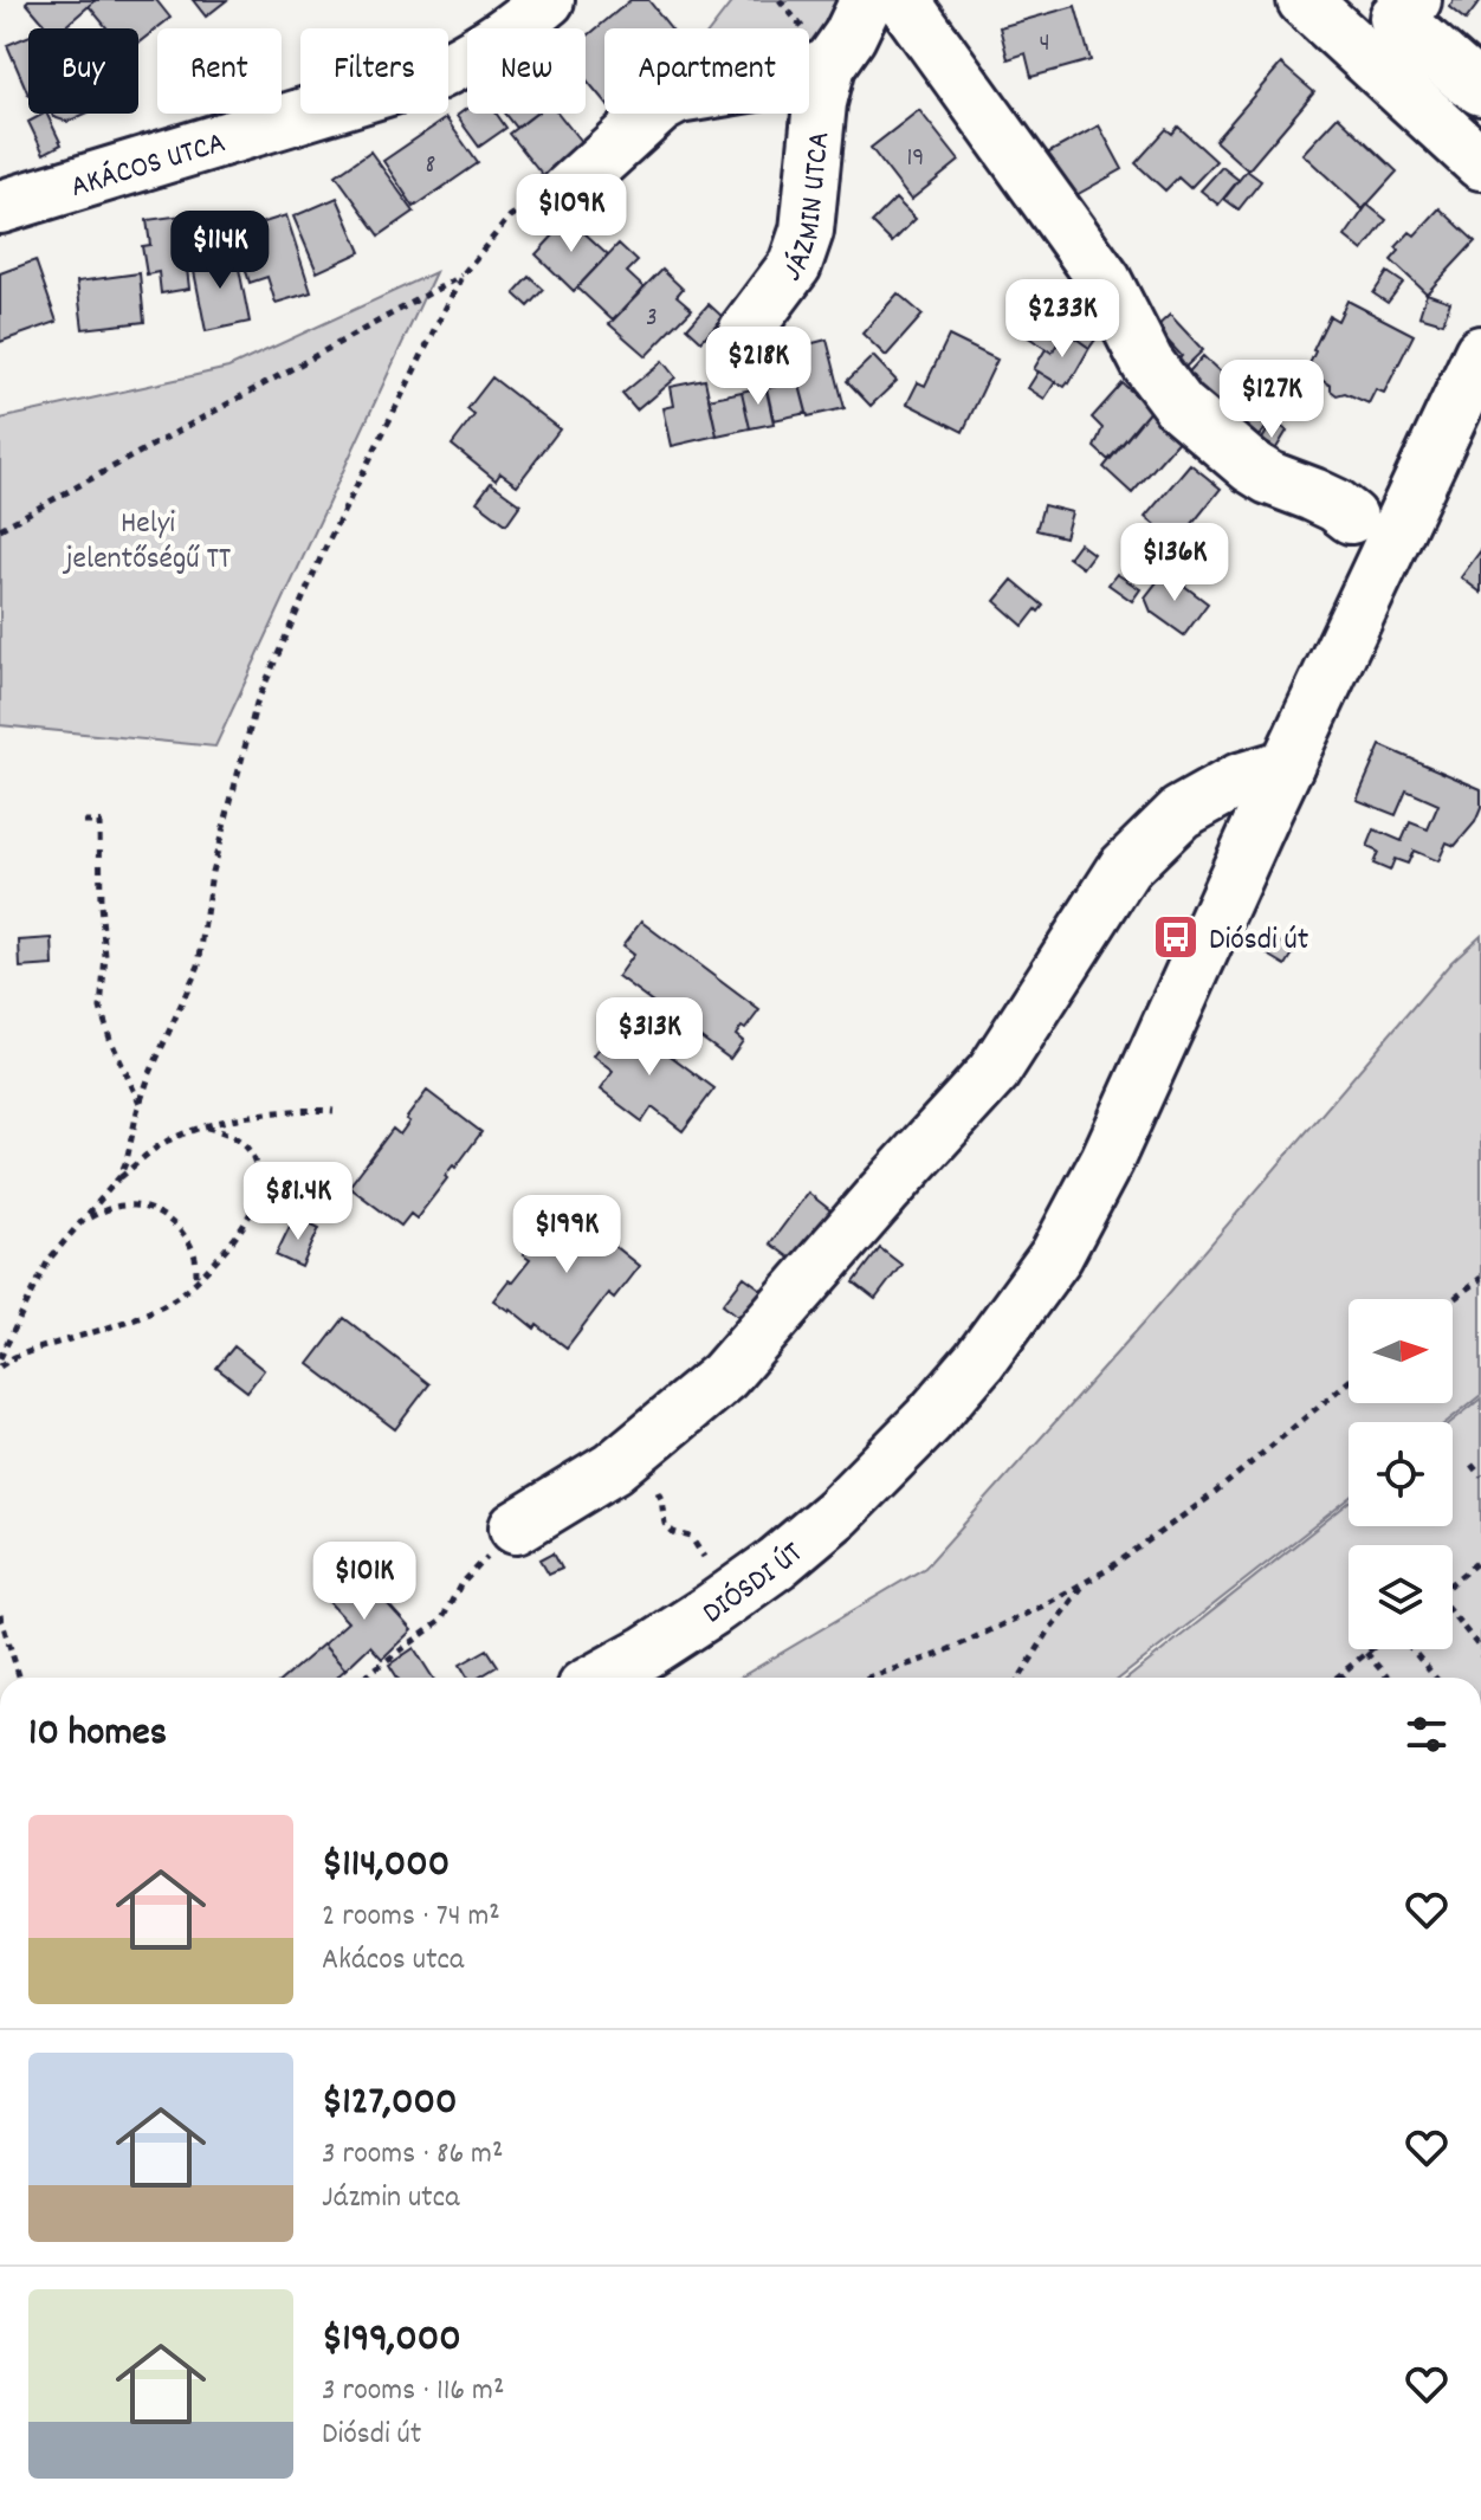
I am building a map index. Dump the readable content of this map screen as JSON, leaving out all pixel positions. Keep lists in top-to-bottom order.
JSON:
{
  "streets": {
    "street": ["AKÁCOS UTCA", "JÁZMIN UTCA", "DIÓSDI ÚT"]
  },
  "parks": ["Helyi jelentőségű TT"],
  "places": {
    "bus stop": ["Diósdi út"]
  },
  "house_numbers": [
    "4",
    "19",
    "8",
    "3"
  ],
  "north": "right",
  "page": {
    "chip": [
      "Buy",
      "Rent",
      "Filters",
      "New",
      "Apartment"
    ],
    "price": [
      "$109K",
      "$114K",
      "$233K",
      "$218K",
      "$127K",
      "$136K",
      "$313K",
      "$81.4K",
      "$199K",
      "$101K"
    ],
    "heading": "10 homes",
    "list": [
      {
        "name": "$114,000",
        "note": "2 rooms · 74 m² · Akácos utca"
      },
      {
        "name": "$127,000",
        "note": "3 rooms · 86 m² · Jázmin utca"
      },
      {
        "name": "$199,000",
        "note": "3 rooms · 116 m² · Diósdi út"
      }
    ]
  }
}
